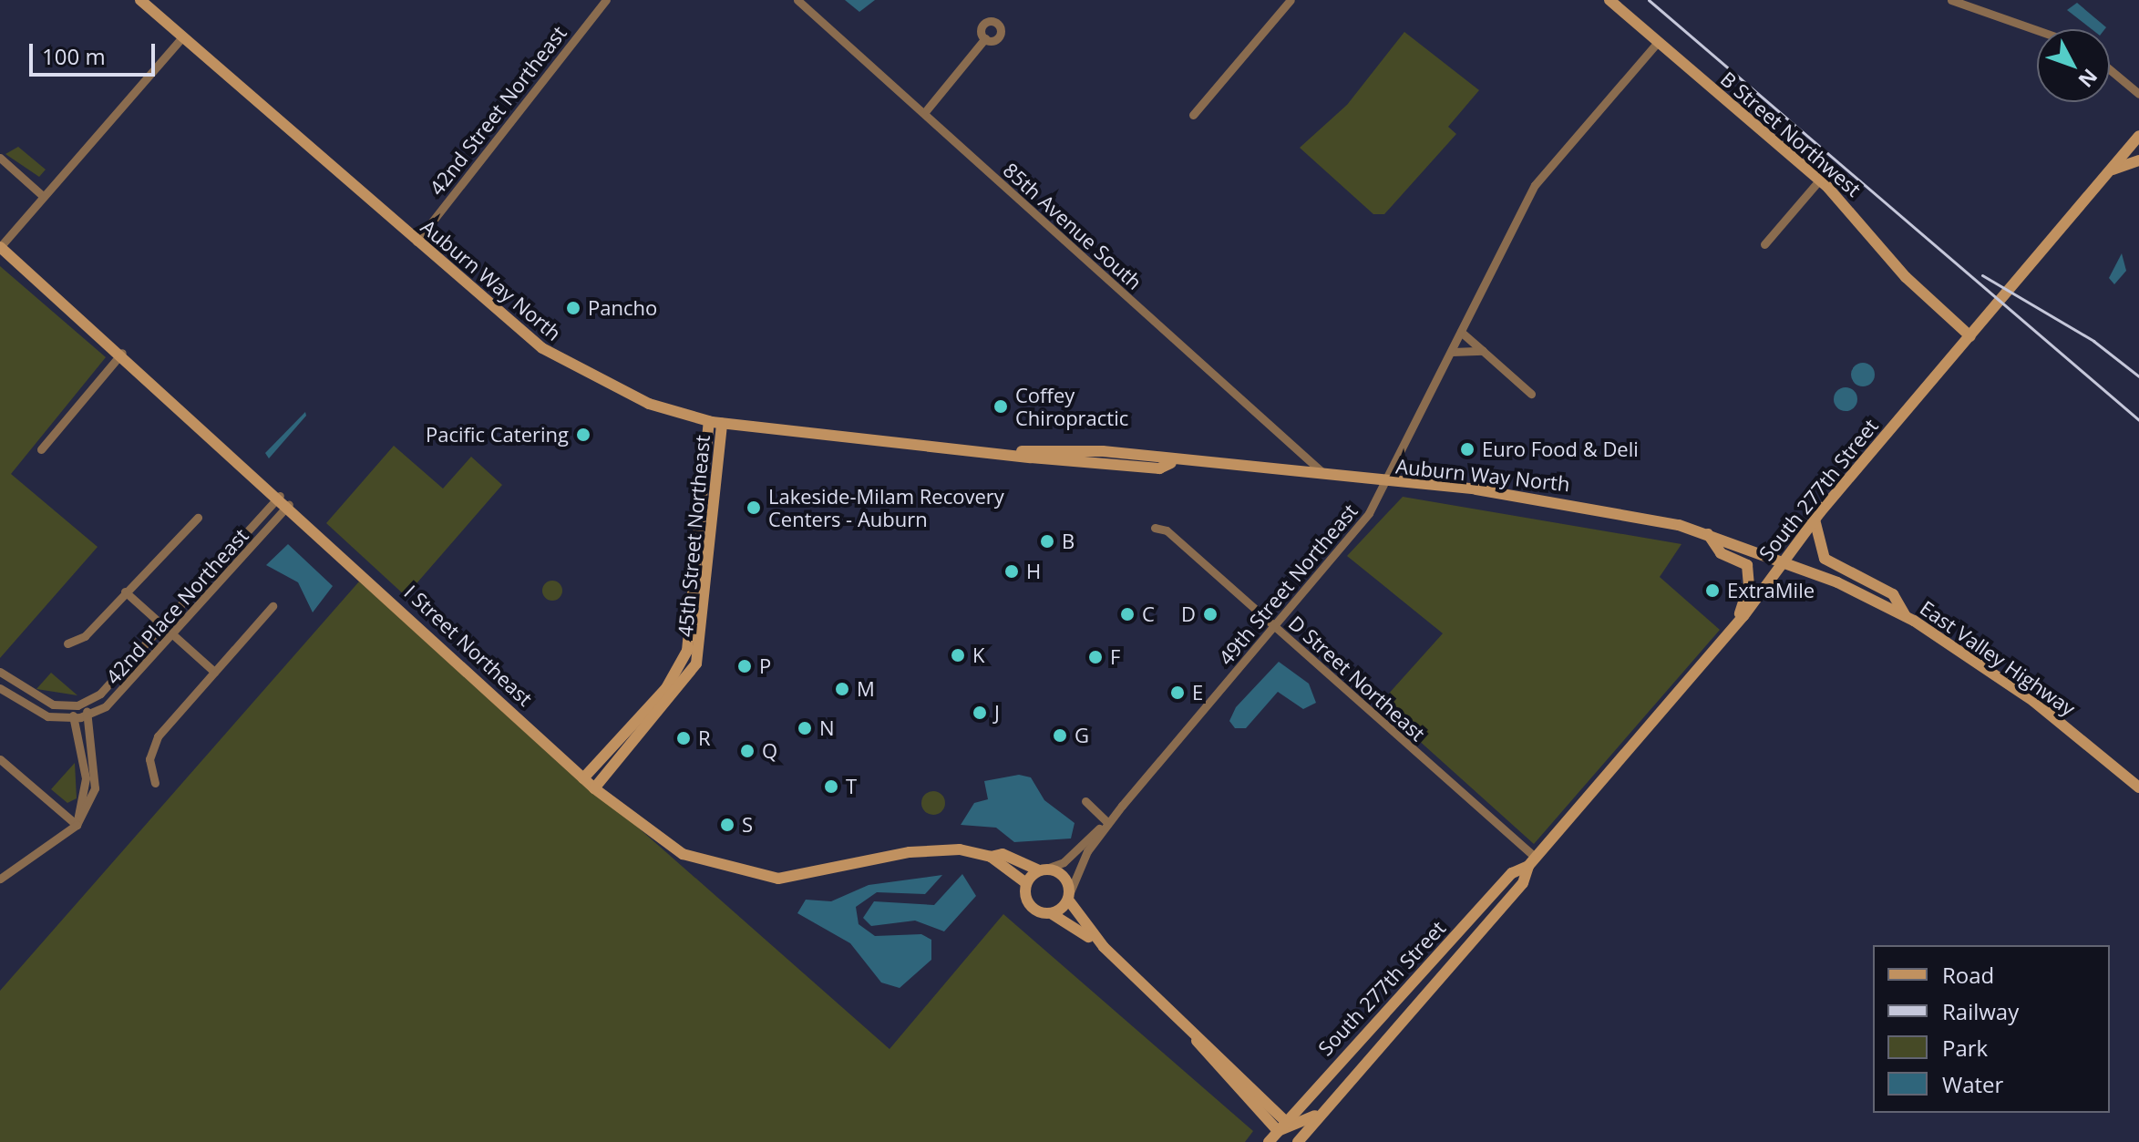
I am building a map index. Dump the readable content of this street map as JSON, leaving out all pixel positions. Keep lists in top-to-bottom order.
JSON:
{
  "streets": {
    "main road": [
      "B Street Northwest",
      "Auburn Way North",
      "South 277th Street",
      "45th Street Northeast",
      "I Street Northeast",
      "East Valley Highway"
    ],
    "street": [
      "42nd Street Northeast",
      "85th Avenue South",
      "49th Street Northeast",
      "42nd Place Northeast",
      "D Street Northeast"
    ]
  },
  "crossings": [
    ["42nd Street Northeast", "Auburn Way North"],
    ["B Street Northwest", "South 277th Street"],
    ["B Street Northwest", "49th Street Northeast"],
    ["85th Avenue South", "Auburn Way North"],
    ["Auburn Way North", "South 277th Street"],
    ["Auburn Way North", "45th Street Northeast"],
    ["Auburn Way North", "49th Street Northeast"],
    ["Auburn Way North", "East Valley Highway"],
    ["South 277th Street", "East Valley Highway"],
    ["South 277th Street", "D Street Northeast"],
    ["45th Street Northeast", "I Street Northeast"],
    ["49th Street Northeast", "I Street Northeast"],
    ["49th Street Northeast", "D Street Northeast"],
    ["42nd Place Northeast", "I Street Northeast"]
  ],
  "places": [
    "Pancho",
    "Coffey Chiropractic",
    "Pacific Catering",
    "Euro Food & Deli",
    "Lakeside-Milam Recovery Centers - Auburn",
    "B",
    "H",
    "ExtraMile",
    "C",
    "D",
    "K",
    "F",
    "P",
    "M",
    "E",
    "J",
    "N",
    "G",
    "R",
    "Q",
    "T",
    "S"
  ],
  "legend": [
    "Road",
    "Railway",
    "Park",
    "Water"
  ],
  "scale_bar": "100 m",
  "north": "bottom right"
}
